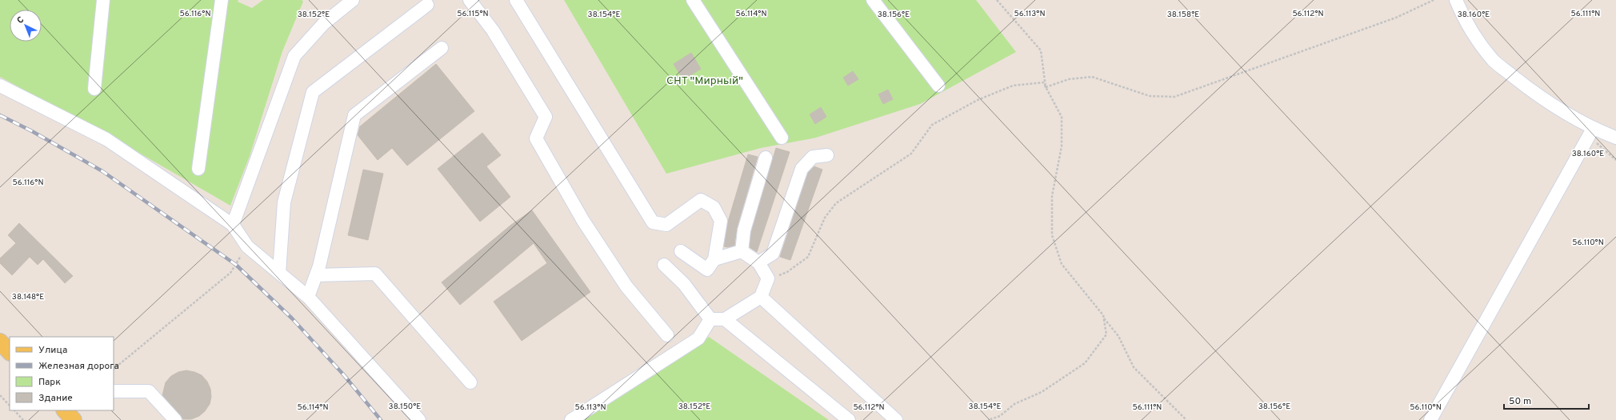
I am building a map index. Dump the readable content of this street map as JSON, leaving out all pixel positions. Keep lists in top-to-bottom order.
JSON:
{
  "parks": ["СНТ \"Мирный\""],
  "legend": [
    "Улица",
    "Железная дорога",
    "Парк",
    "Здание"
  ],
  "scale_bar": "50 m",
  "north": "top left",
  "coordinates": [
    "56.116°N",
    "56.115°N",
    "56.114°N",
    "56.113°N",
    "56.112°N",
    "56.111°N",
    "38.152°E",
    "38.154°E",
    "38.156°E",
    "38.160°E",
    "38.158°E",
    "56.110°N",
    "38.148°E",
    "38.150°E"
  ]
}
